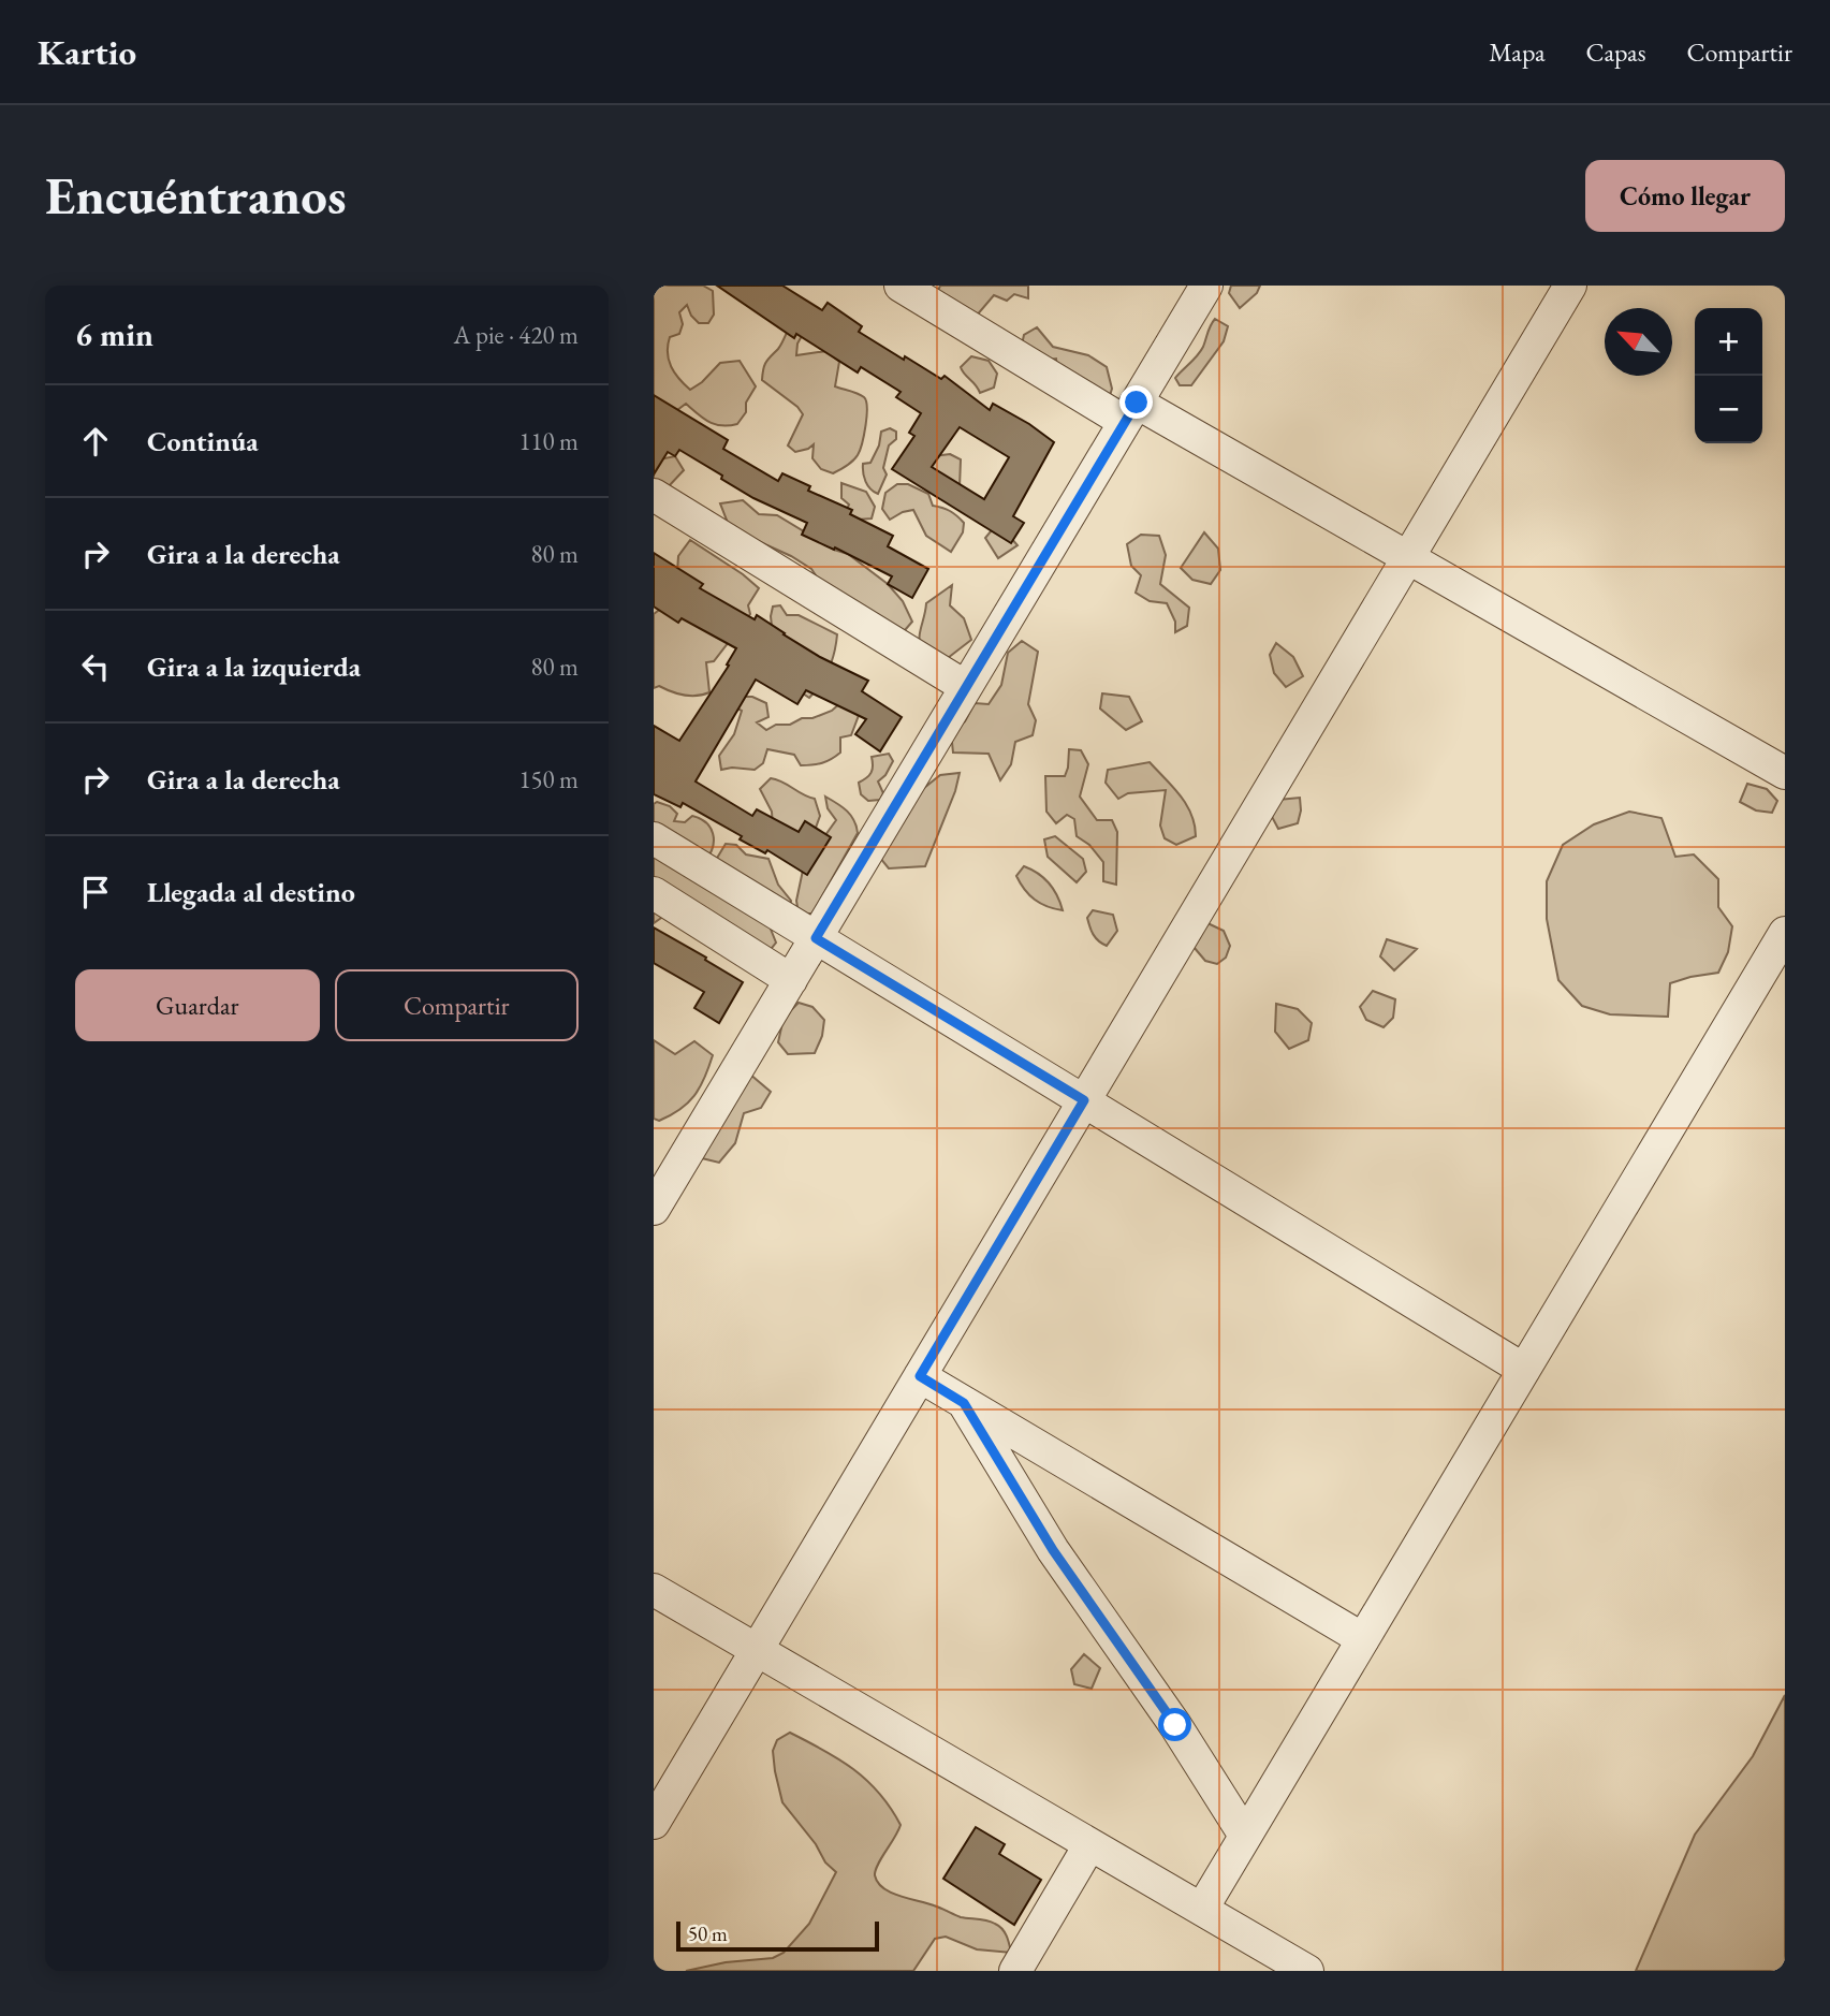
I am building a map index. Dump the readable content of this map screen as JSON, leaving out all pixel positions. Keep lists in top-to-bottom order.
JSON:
{
  "scale_bar": "50 m",
  "north": "top left",
  "page": {
    "header": "Kartio",
    "nav": ["Mapa", "Capas", "Compartir"],
    "buttons": [
      "Cómo llegar",
      ["Guardar", "Compartir"]
    ],
    "title": "Encuéntranos",
    "heading": ["6 min", "A pie · 420 m"],
    "map_buttons": ["+", "−"],
    "list": [
      ["Continúa", "110 m"],
      ["Gira a la derecha", "80 m"],
      ["Gira a la izquierda", "80 m"],
      ["Gira a la derecha", "150 m"],
      "Llegada al destino"
    ],
    "scale": "50 m"
  }
}
